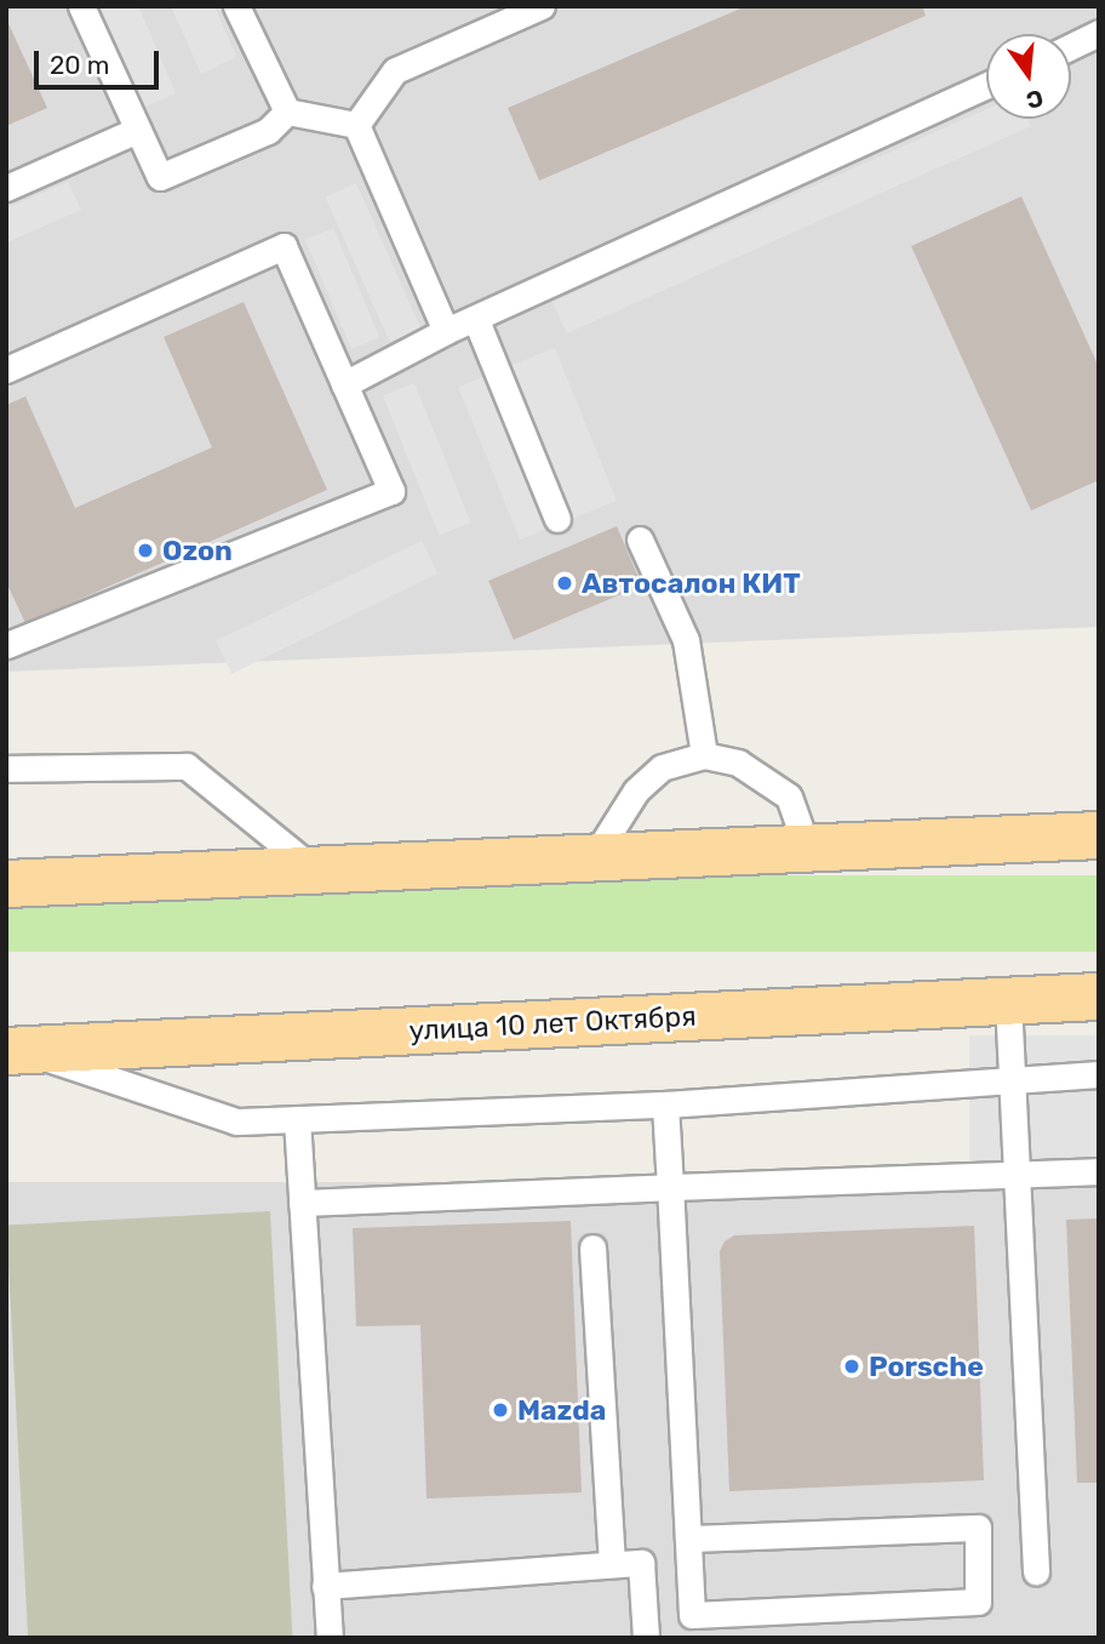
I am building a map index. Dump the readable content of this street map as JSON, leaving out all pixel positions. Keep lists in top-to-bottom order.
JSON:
{
  "streets": {
    "main road": ["улица 10 лет Октября"]
  },
  "places": [
    "Ozon",
    "Автосалон КИТ",
    "Porsche",
    "Mazda"
  ],
  "scale_bar": "20 m",
  "north": "bottom"
}
